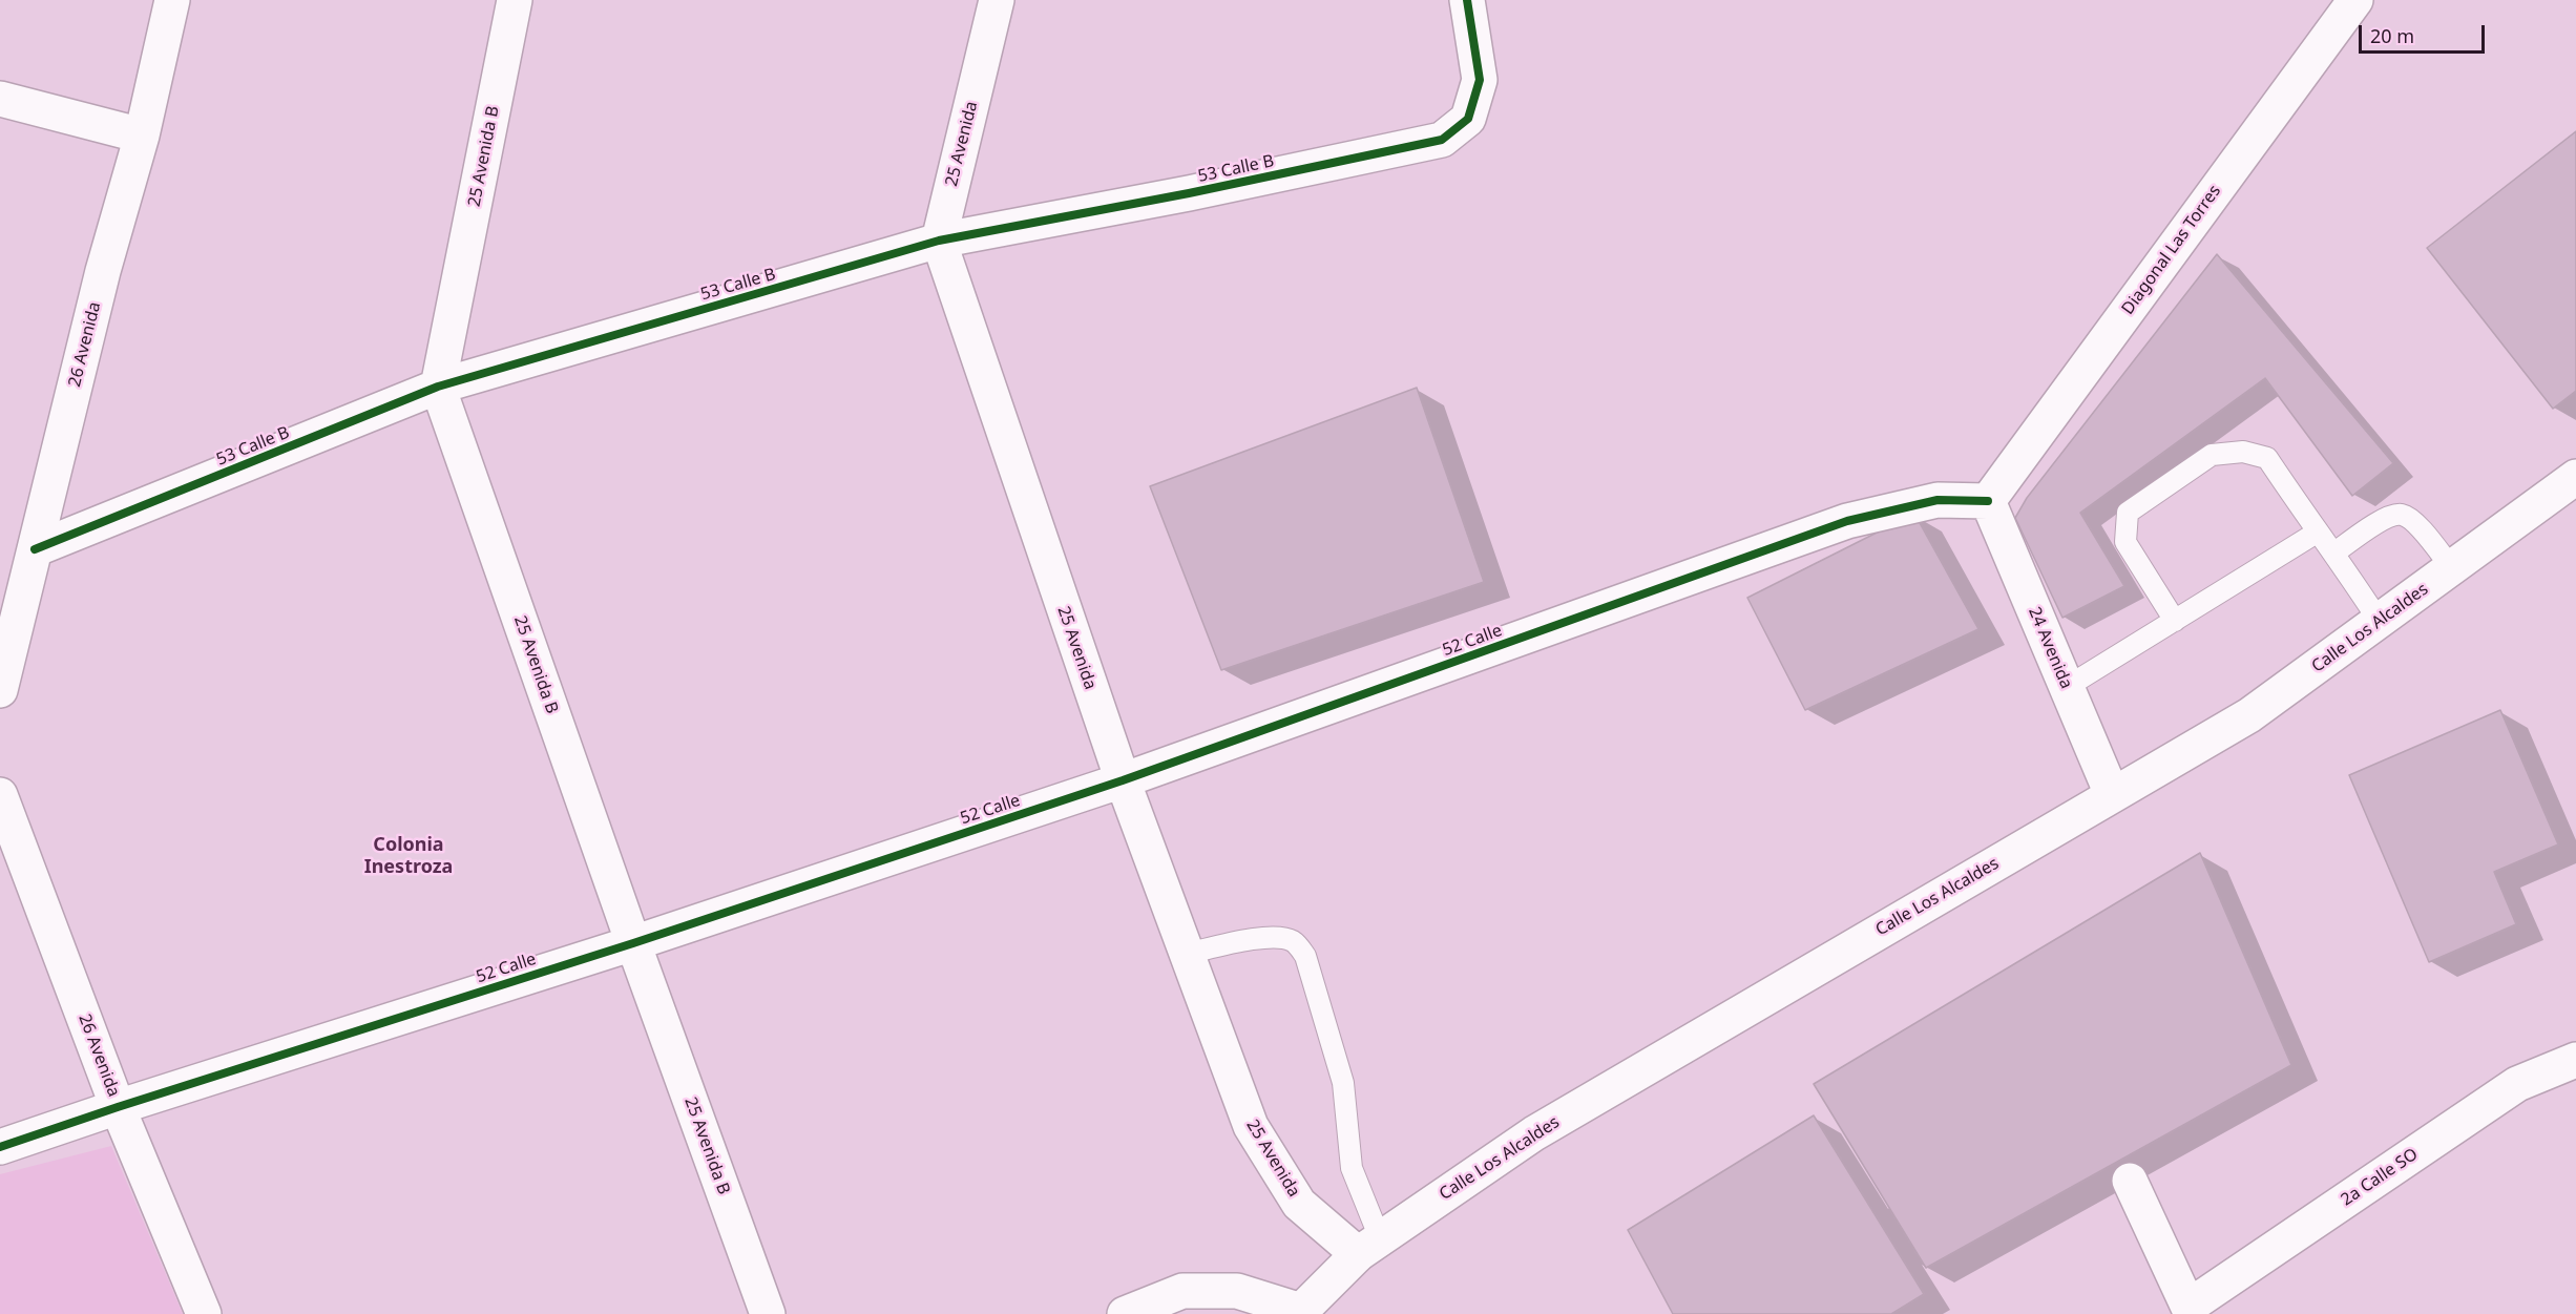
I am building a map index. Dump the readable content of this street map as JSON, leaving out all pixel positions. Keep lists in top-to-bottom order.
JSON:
{
  "streets": {
    "street": [
      "25 Avenida",
      "25 Avenida B",
      "53 Calle B",
      "Diagonal Las Torres",
      "26 Avenida",
      "Calle Los Alcaldes",
      "52 Calle",
      "24 Avenida",
      "2a Calle SO"
    ]
  },
  "crossings": [
    ["25 Avenida", "53 Calle B"],
    ["25 Avenida", "Calle Los Alcaldes"],
    ["25 Avenida", "52 Calle"],
    ["25 Avenida B", "53 Calle B"],
    ["25 Avenida B", "52 Calle"],
    ["53 Calle B", "26 Avenida"],
    ["Diagonal Las Torres", "52 Calle"],
    ["Diagonal Las Torres", "24 Avenida"],
    ["26 Avenida", "52 Calle"],
    ["Calle Los Alcaldes", "24 Avenida"],
    ["52 Calle", "24 Avenida"]
  ],
  "districts": ["Colonia Inestroza"],
  "scale_bar": "20 m"
}
